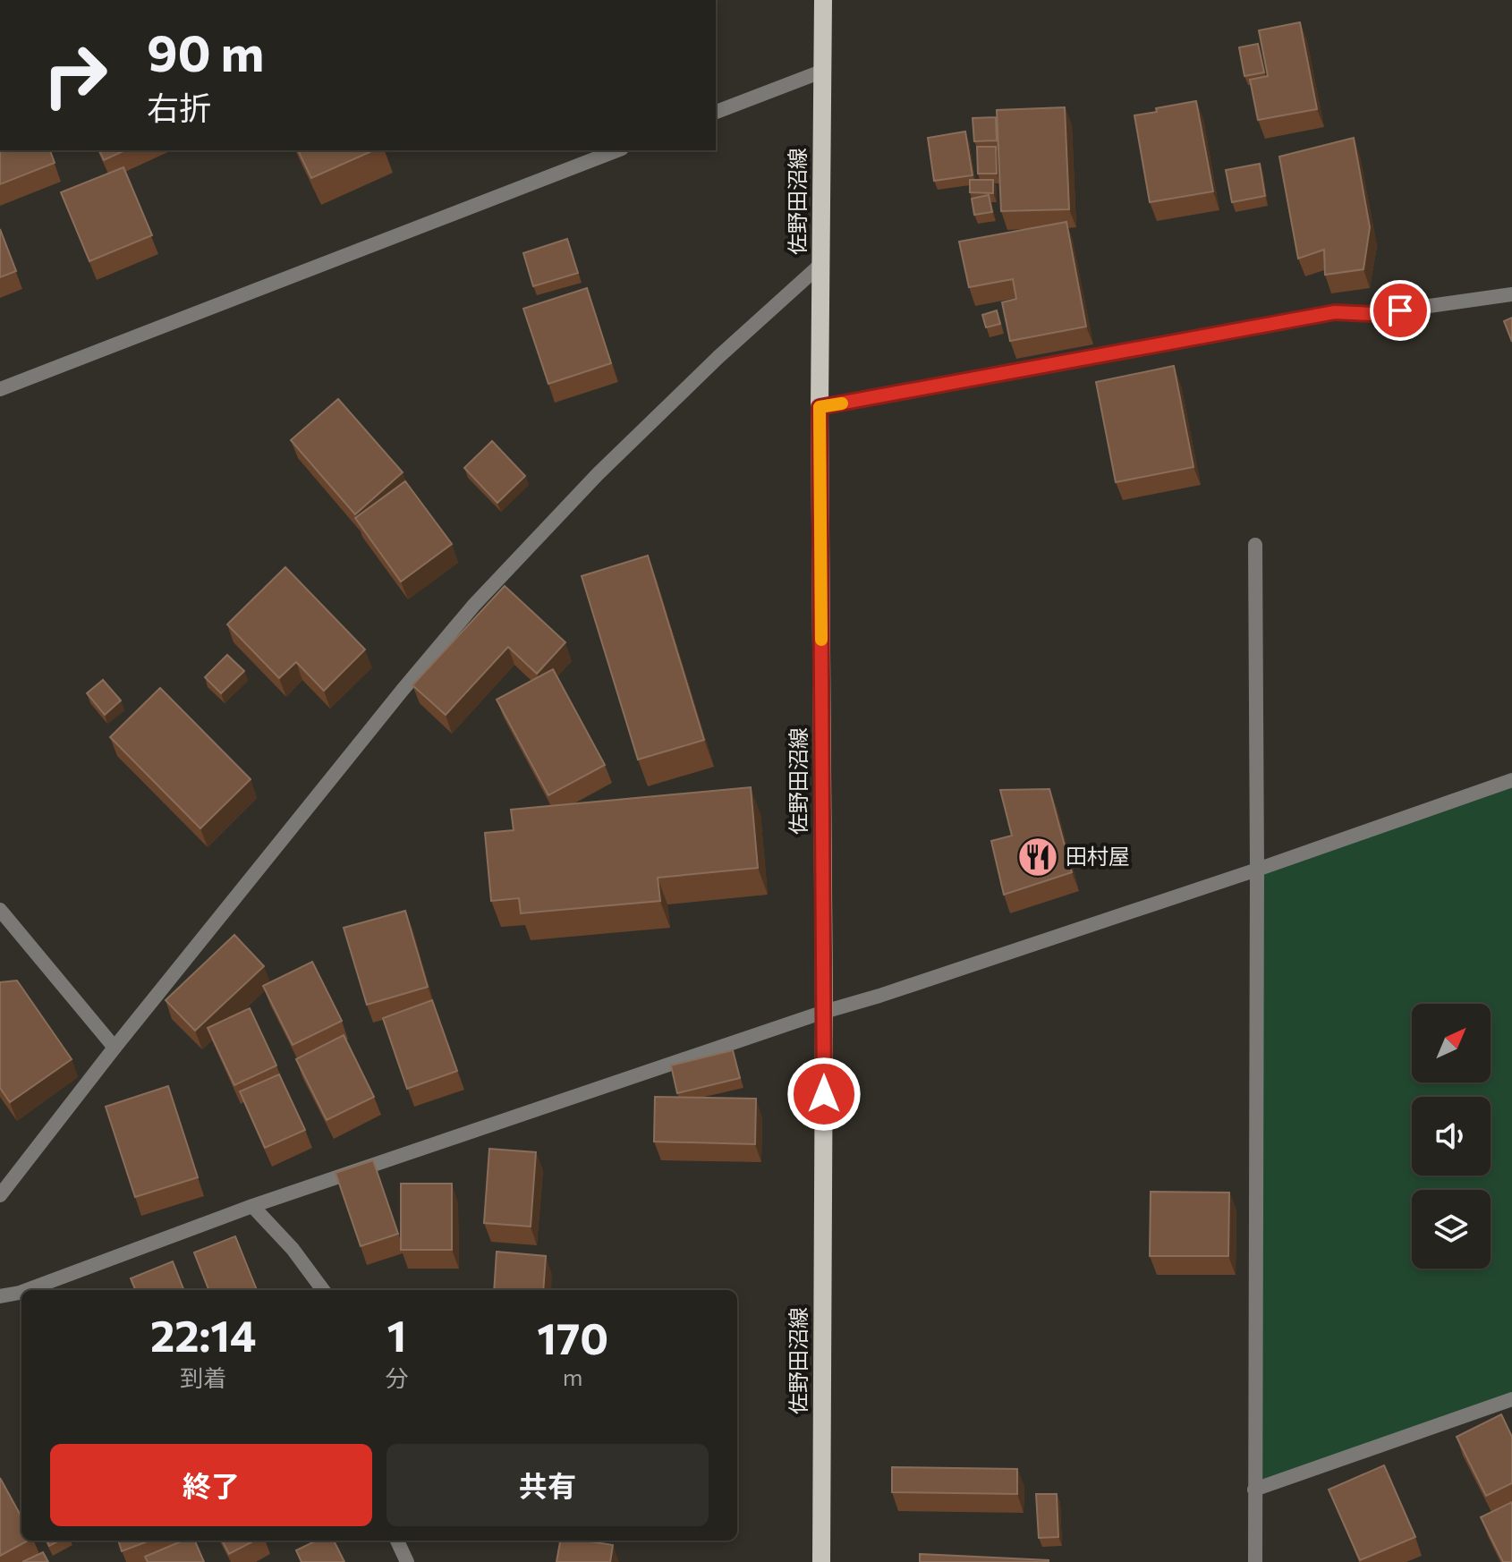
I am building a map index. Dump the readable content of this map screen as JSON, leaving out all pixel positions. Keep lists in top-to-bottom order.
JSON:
{
  "streets": {
    "main road": ["佐野田沼線"]
  },
  "places": {
    "restaurant": ["田村屋"]
  },
  "north": "top right",
  "page": {
    "turn": ["90 m", "右折"],
    "eta": [
      "22:14",
      "到着",
      "1",
      "分",
      "170",
      "m"
    ],
    "buttons": ["終了", "共有"]
  }
}
